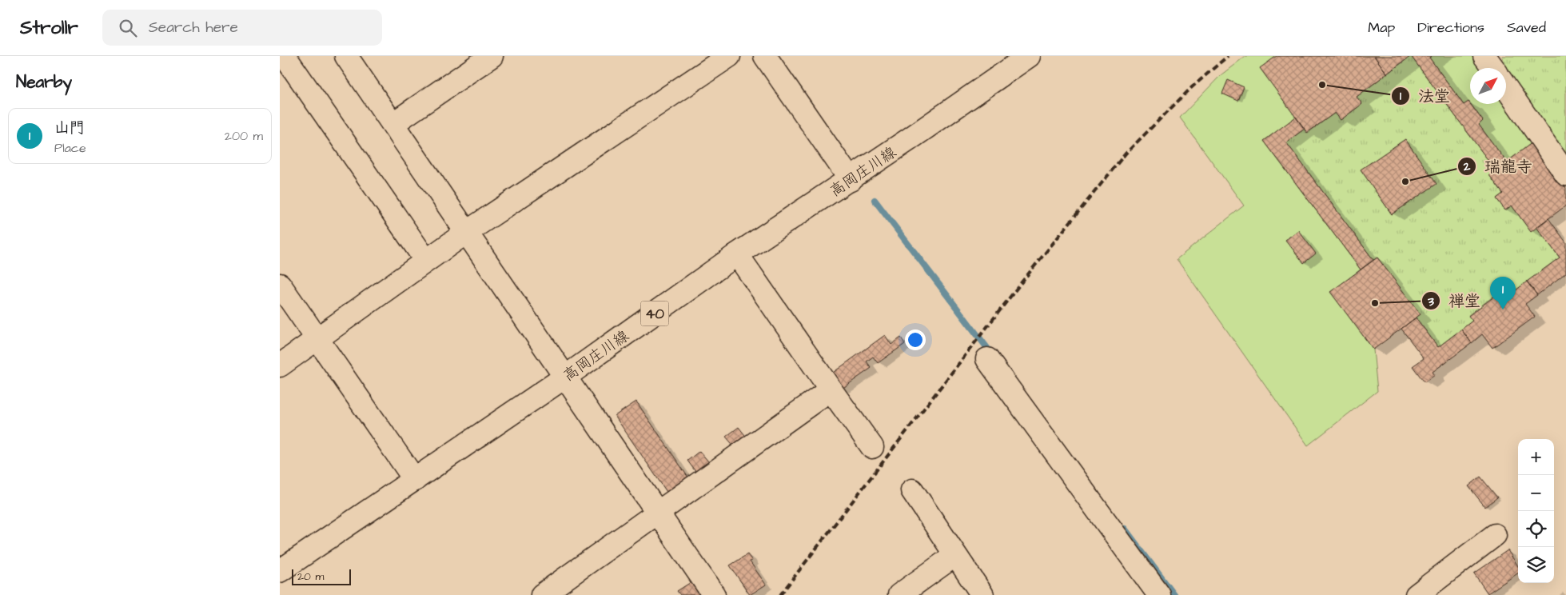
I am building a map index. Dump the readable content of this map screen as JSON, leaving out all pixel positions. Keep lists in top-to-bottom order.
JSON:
{
  "streets": {
    "street": ["高岡庄川線", "40"]
  },
  "places": ["法堂", "瑞龍寺", "禅堂"],
  "scale_bar": "20 m",
  "north": "top right",
  "page": {
    "header": "Strollr",
    "search": "Search here",
    "nav": ["Map", "Directions", "Saved"],
    "heading": "Nearby",
    "list": [
      {
        "mark": "1",
        "name": "山門",
        "note": "Place",
        "value": "200 m"
      }
    ],
    "pins": "1",
    "map_buttons": ["+", "−"],
    "scale": "20 m"
  }
}
